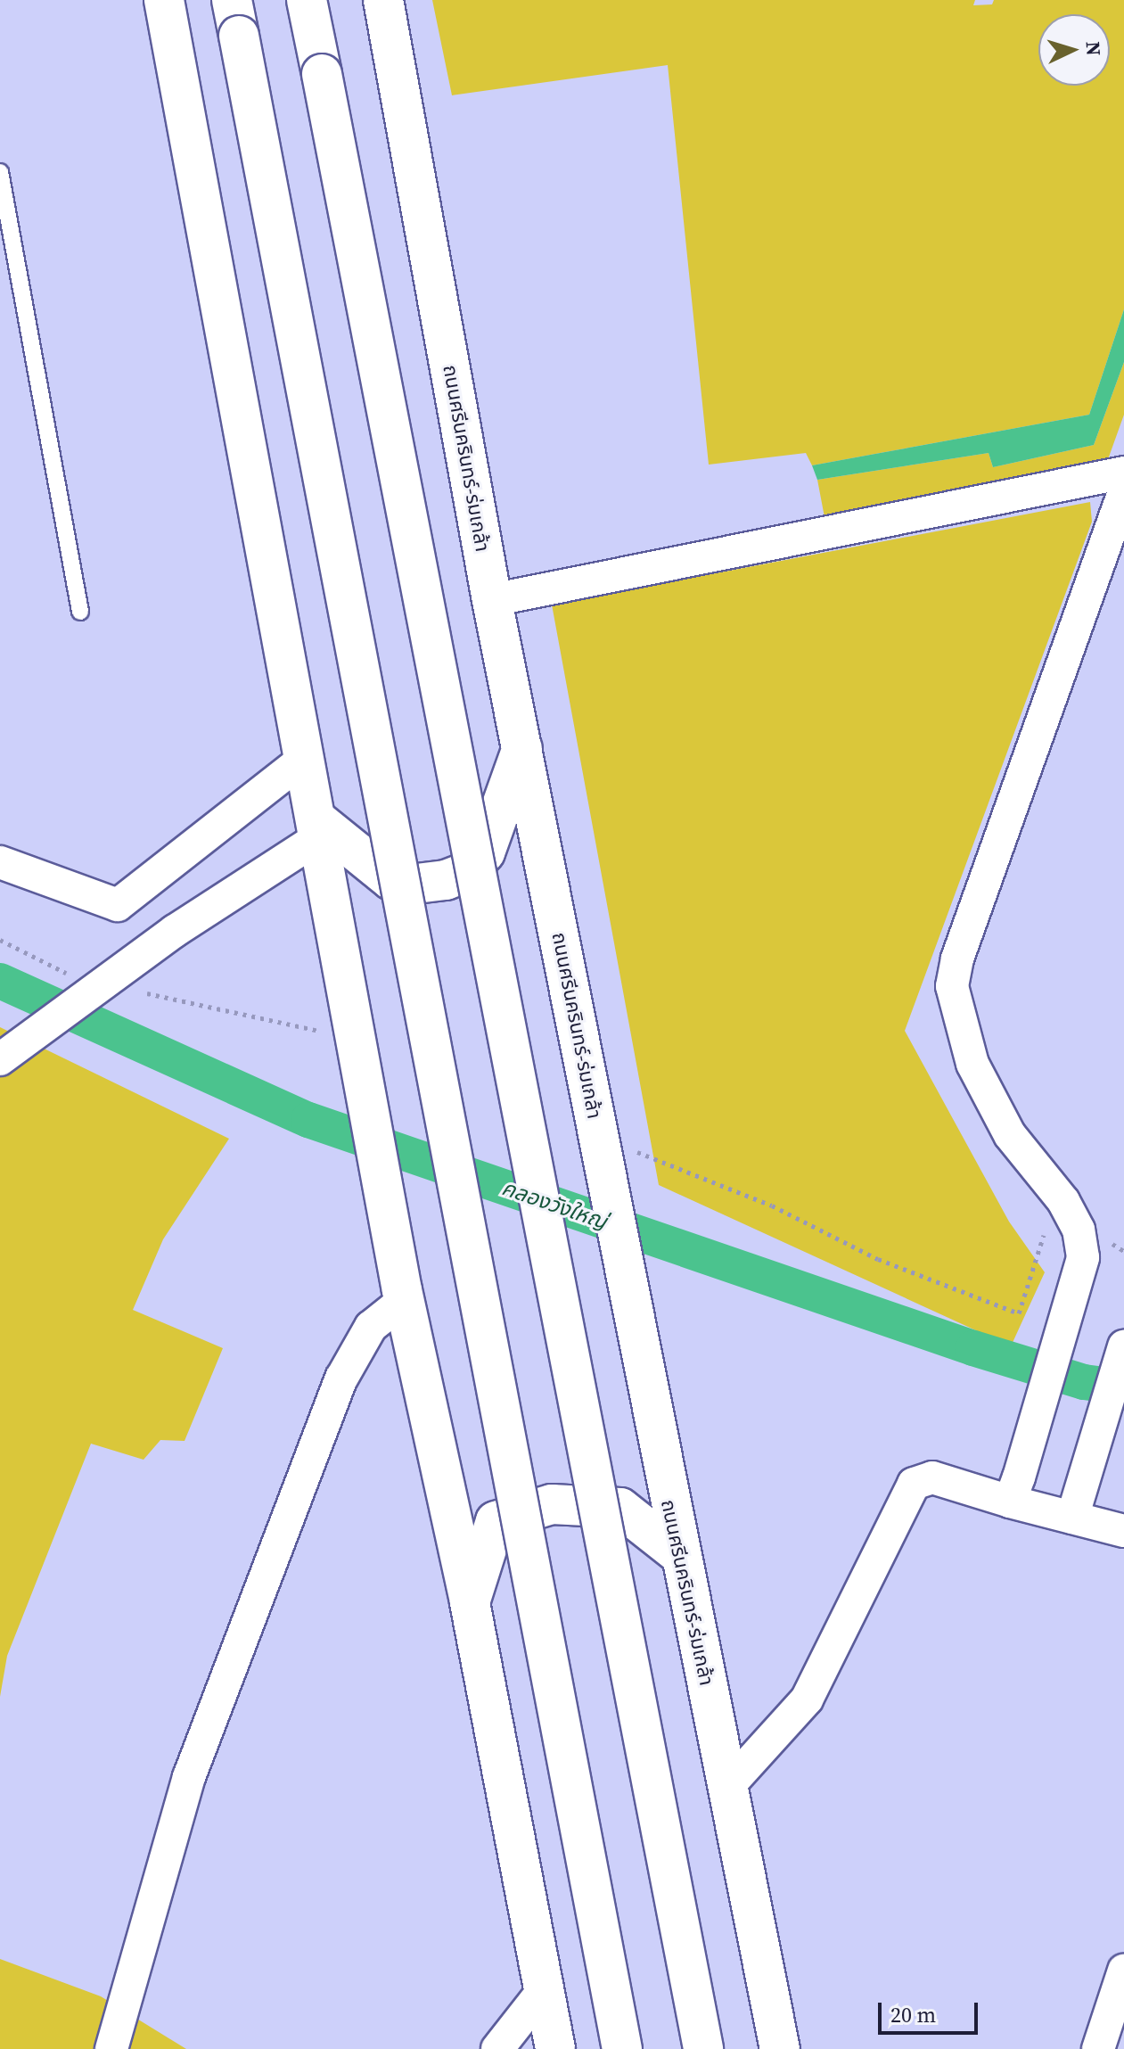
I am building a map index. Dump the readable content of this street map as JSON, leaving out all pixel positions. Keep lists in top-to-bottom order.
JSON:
{
  "streets": {
    "main road": ["ถนนศรีนครินทร์-ร่มเกล้า"]
  },
  "water": ["คลองวังใหญ่"],
  "scale_bar": "20 m",
  "north": "right"
}
